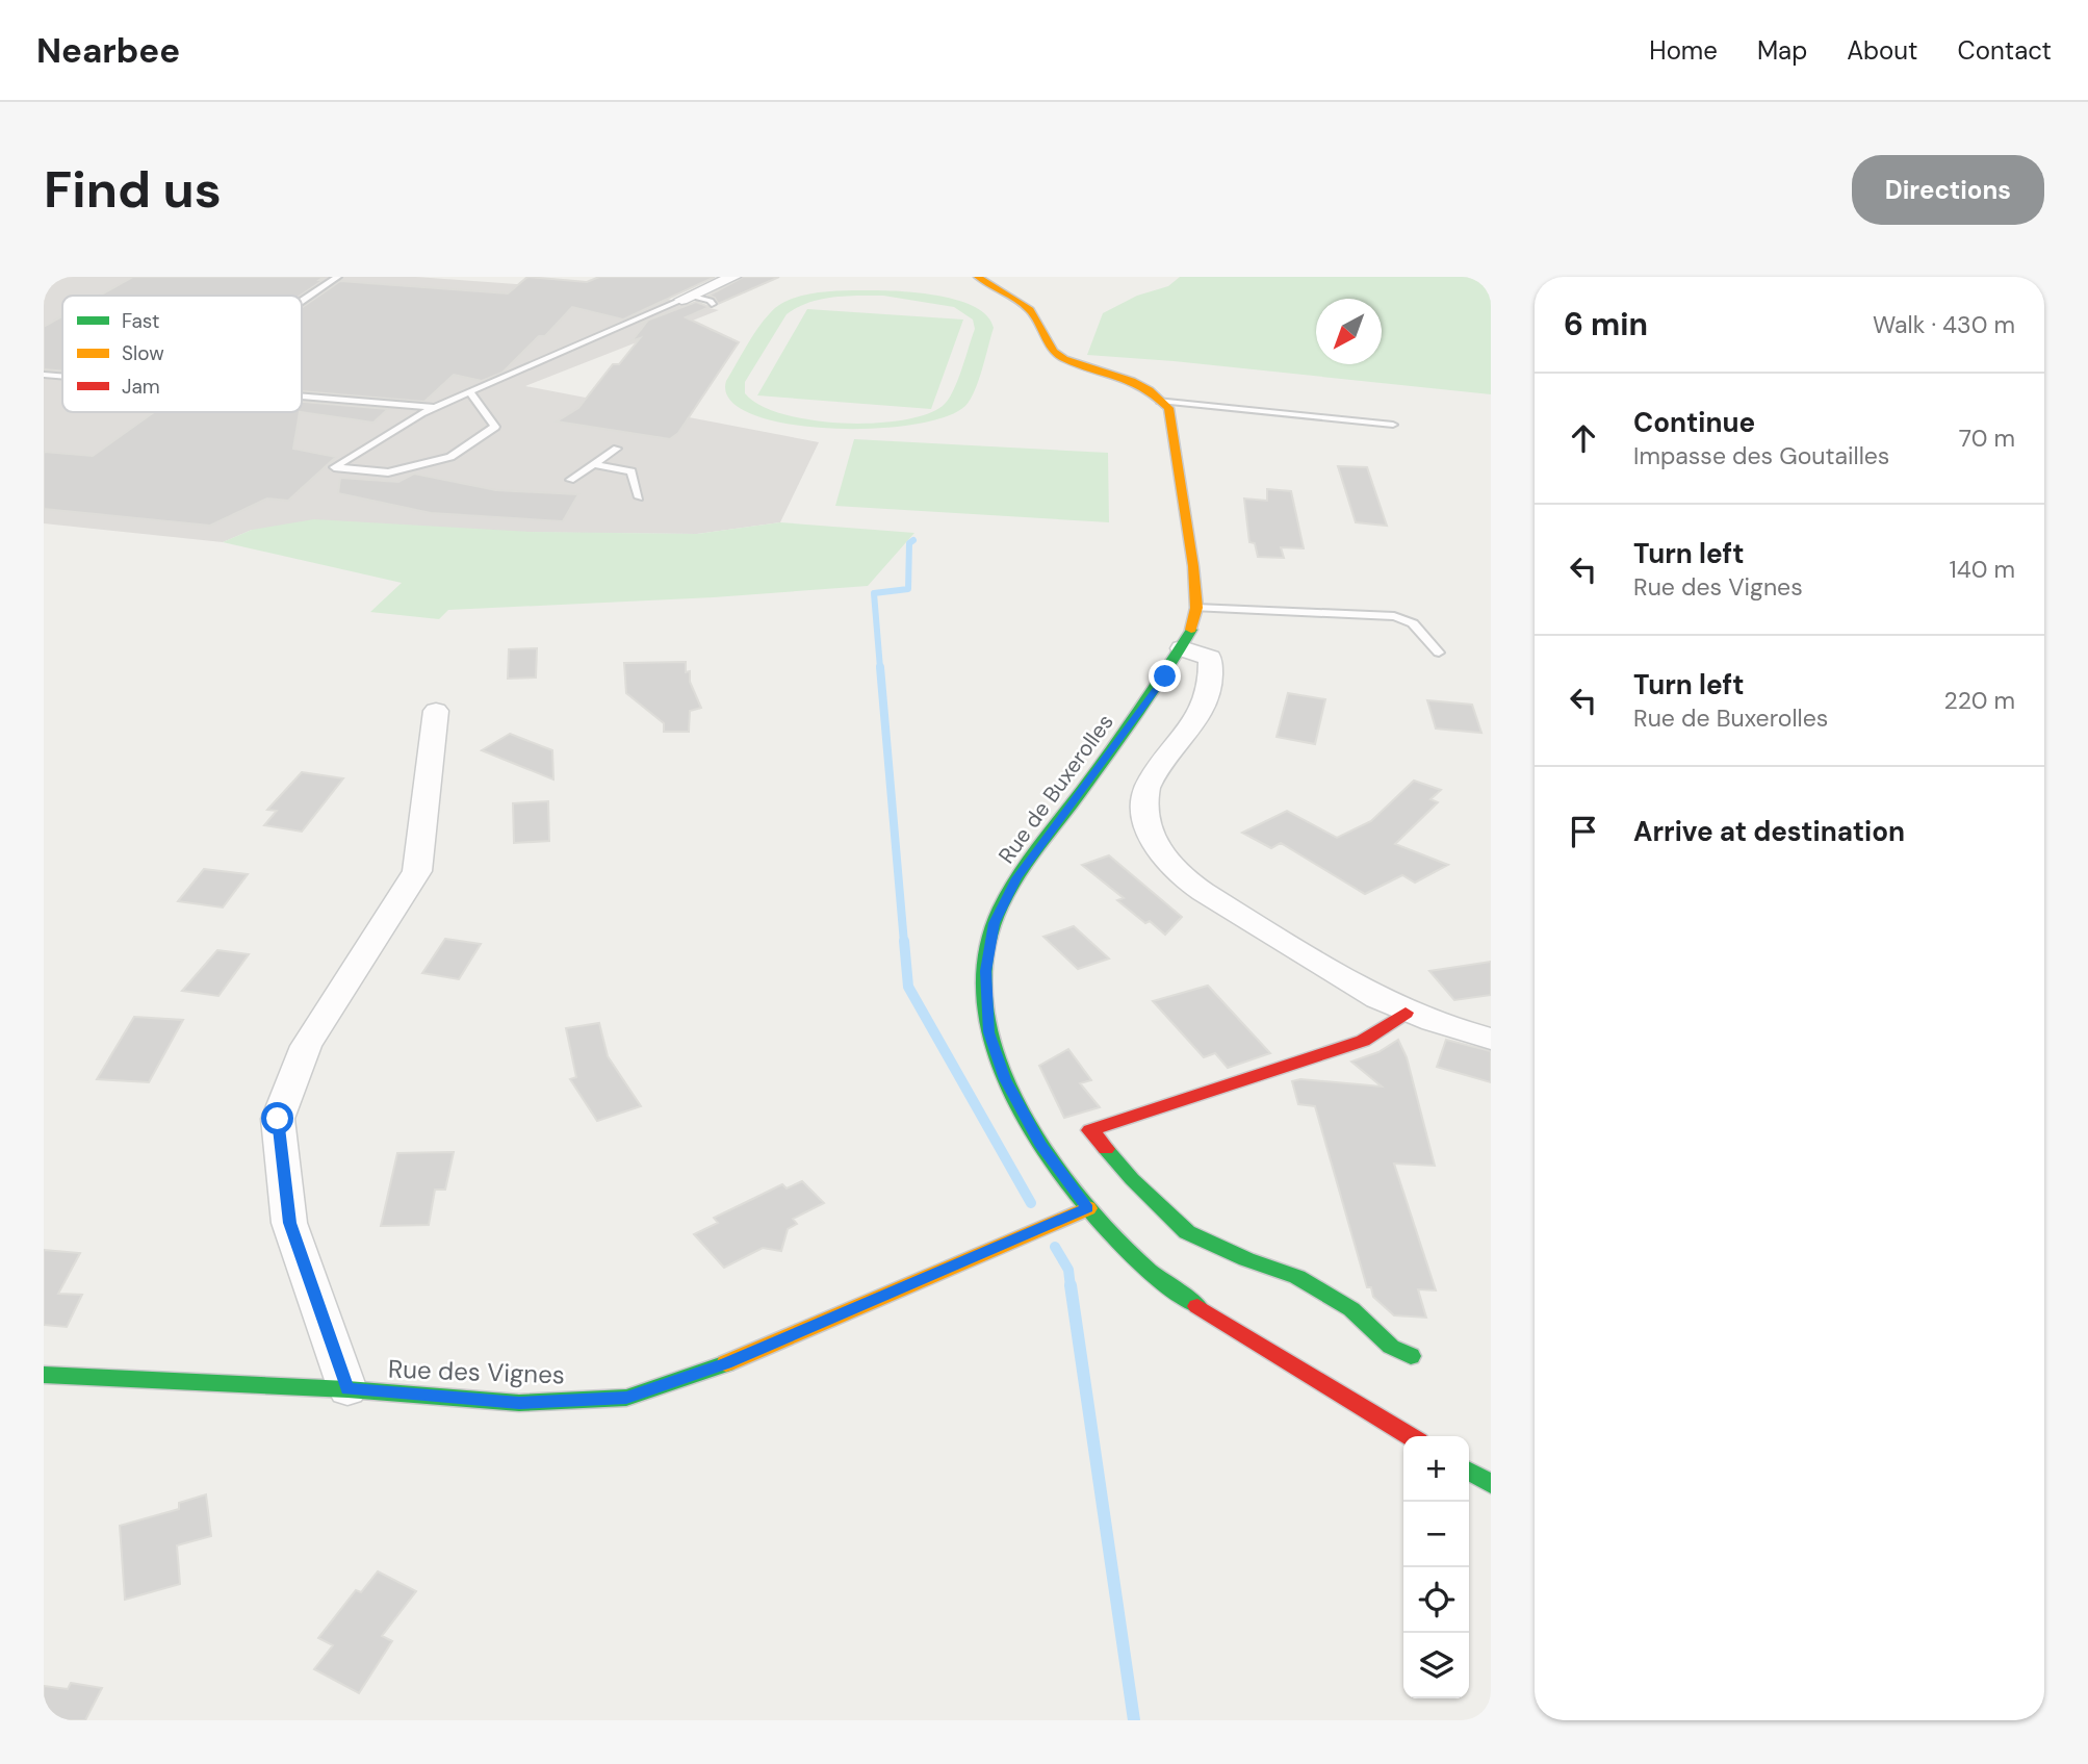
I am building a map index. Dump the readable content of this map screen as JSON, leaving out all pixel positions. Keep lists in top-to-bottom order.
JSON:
{
  "streets": {
    "street": ["Rue de Buxerolles", "Rue des Vignes"]
  },
  "crossings": [
    ["Rue de Buxerolles", "Rue des Vignes"]
  ],
  "legend": ["Fast", "Slow", "Jam"],
  "north": "bottom left",
  "page": {
    "header": "Nearbee",
    "nav": [
      "Home",
      "Map",
      "About",
      "Contact"
    ],
    "buttons": "Directions",
    "title": "Find us",
    "heading": ["6 min", "Walk · 430 m"],
    "list": [
      ["Continue", "Impasse des Goutailles", "70 m"],
      ["Turn left", "Rue des Vignes", "140 m"],
      ["Turn left", "Rue de Buxerolles", "220 m"],
      "Arrive at destination"
    ],
    "map_buttons": ["+", "−"]
  }
}
